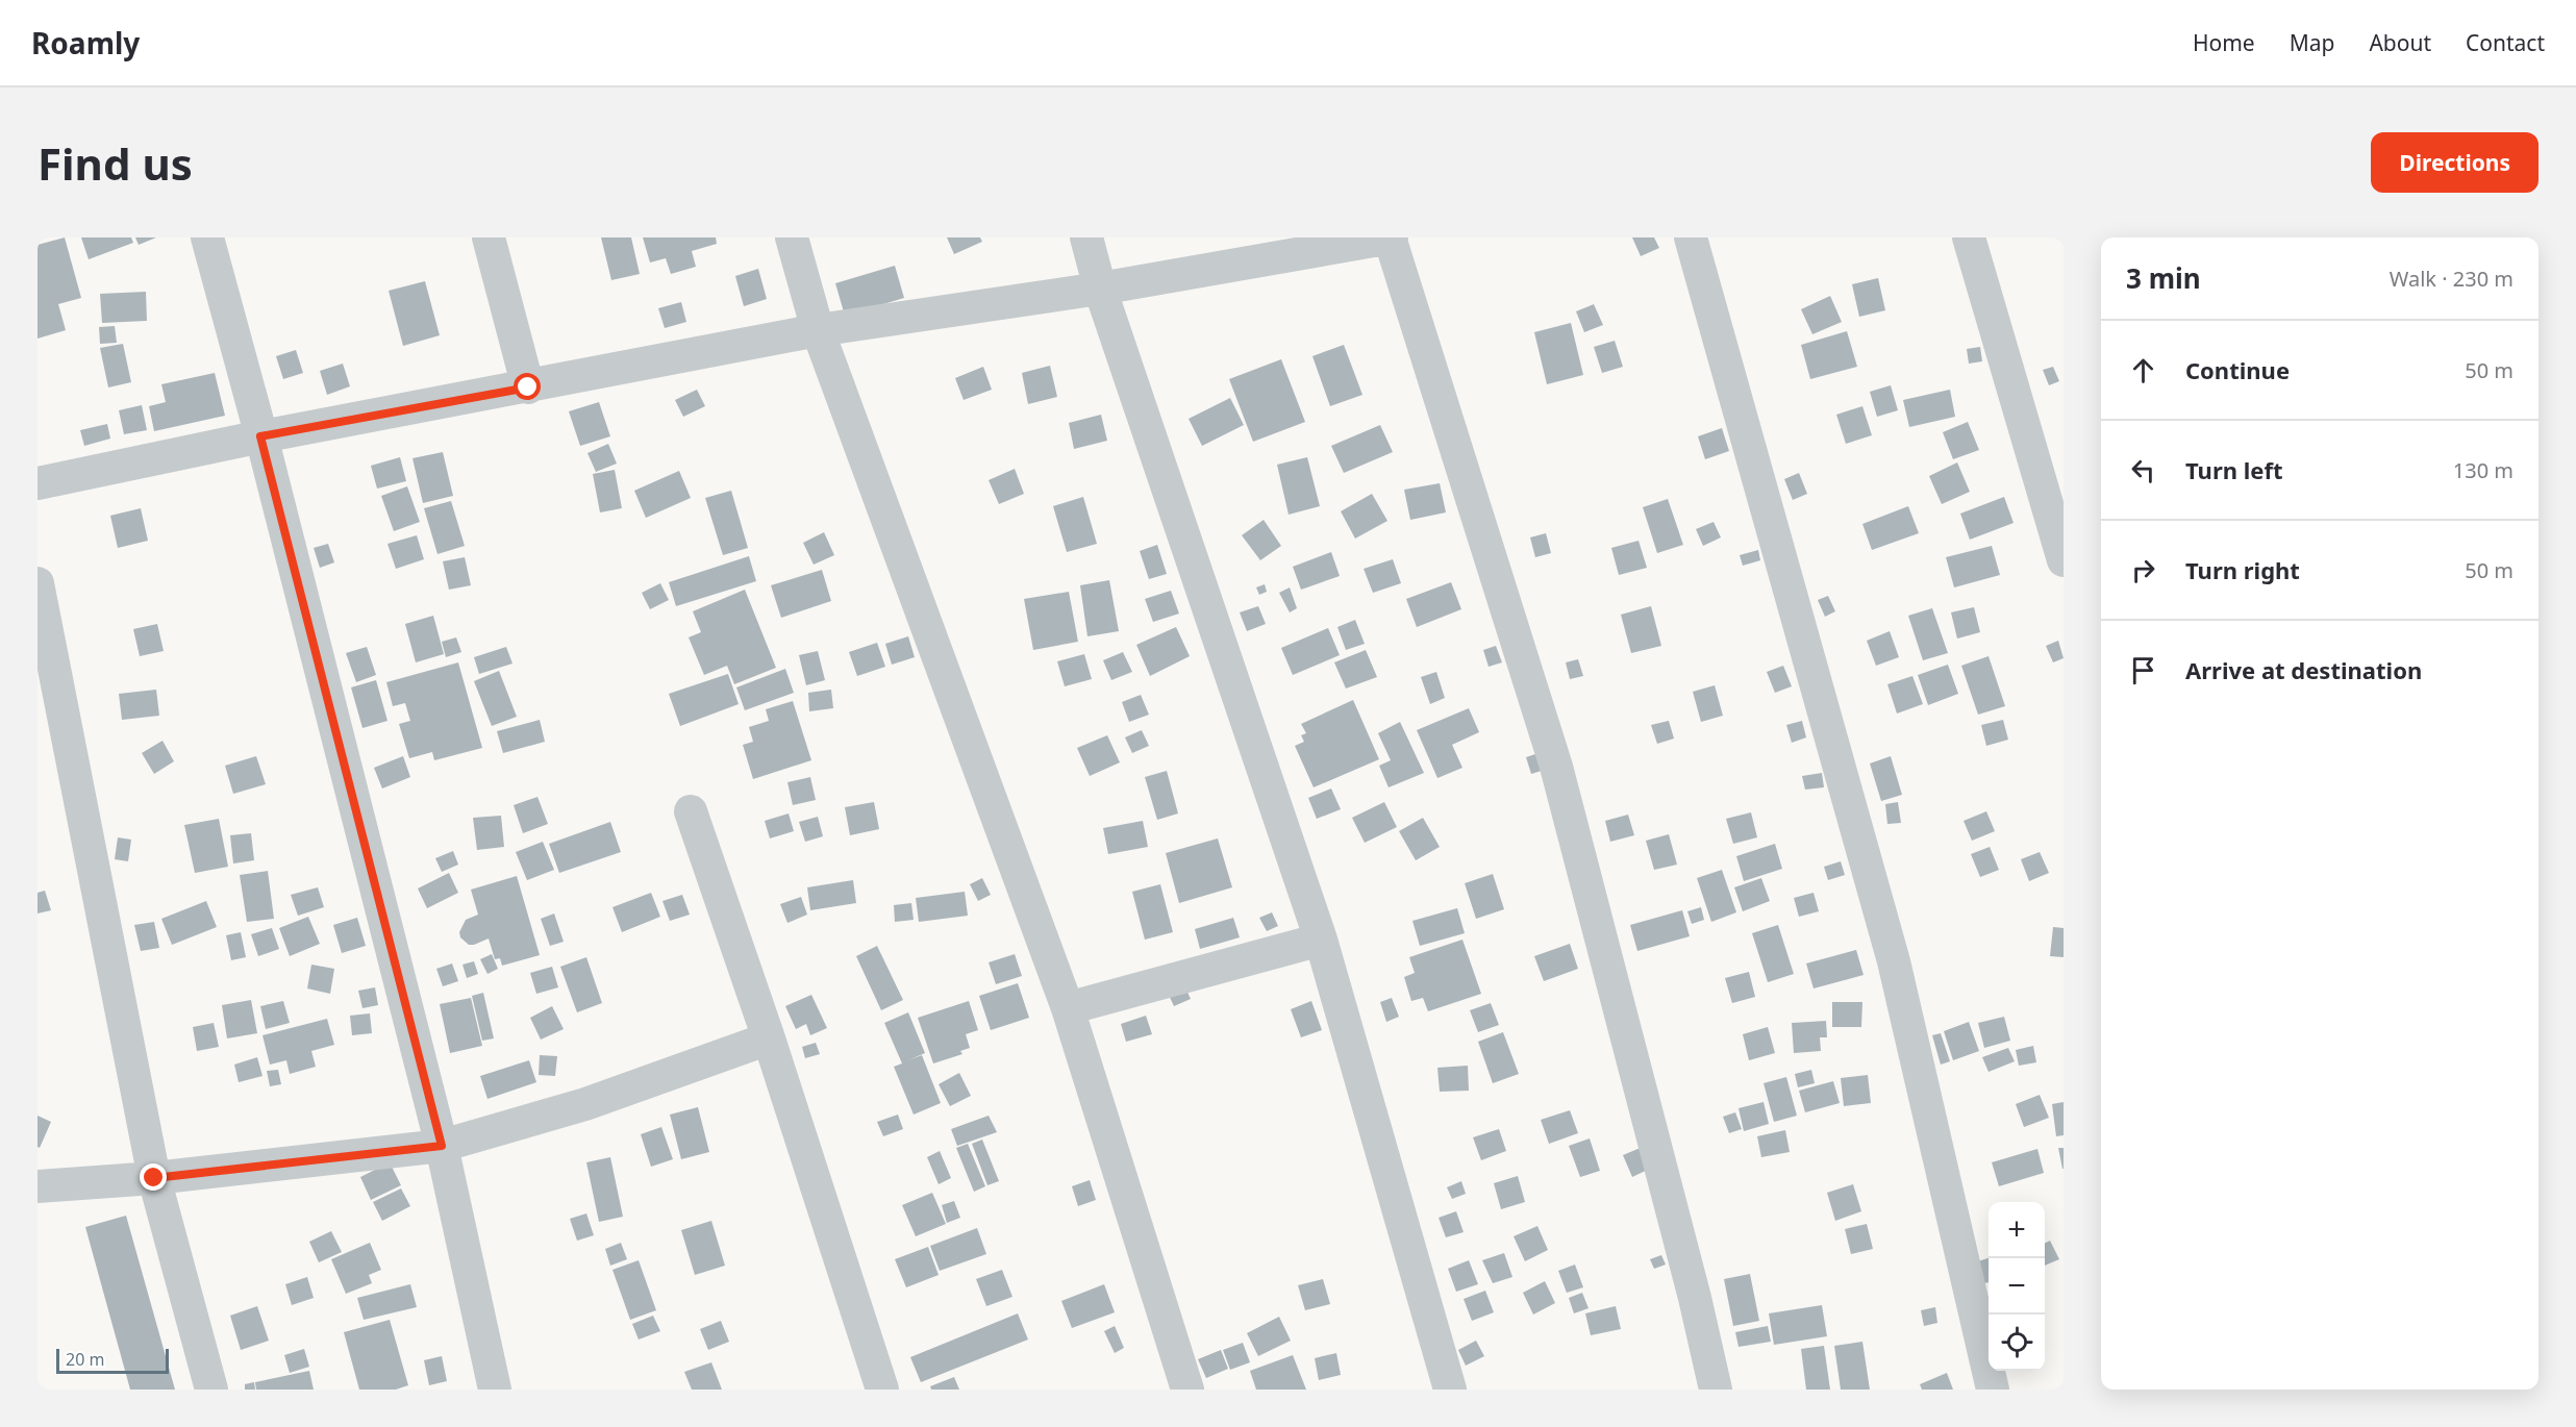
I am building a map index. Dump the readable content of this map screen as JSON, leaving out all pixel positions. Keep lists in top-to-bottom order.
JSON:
{
  "scale_bar": "20 m",
  "page": {
    "header": "Roamly",
    "nav": [
      "Home",
      "Map",
      "About",
      "Contact"
    ],
    "buttons": "Directions",
    "title": "Find us",
    "heading": ["3 min", "Walk · 230 m"],
    "list": [
      ["Continue", "50 m"],
      ["Turn left", "130 m"],
      ["Turn right", "50 m"],
      "Arrive at destination"
    ],
    "map_buttons": ["+", "−"],
    "scale": "20 m"
  }
}
